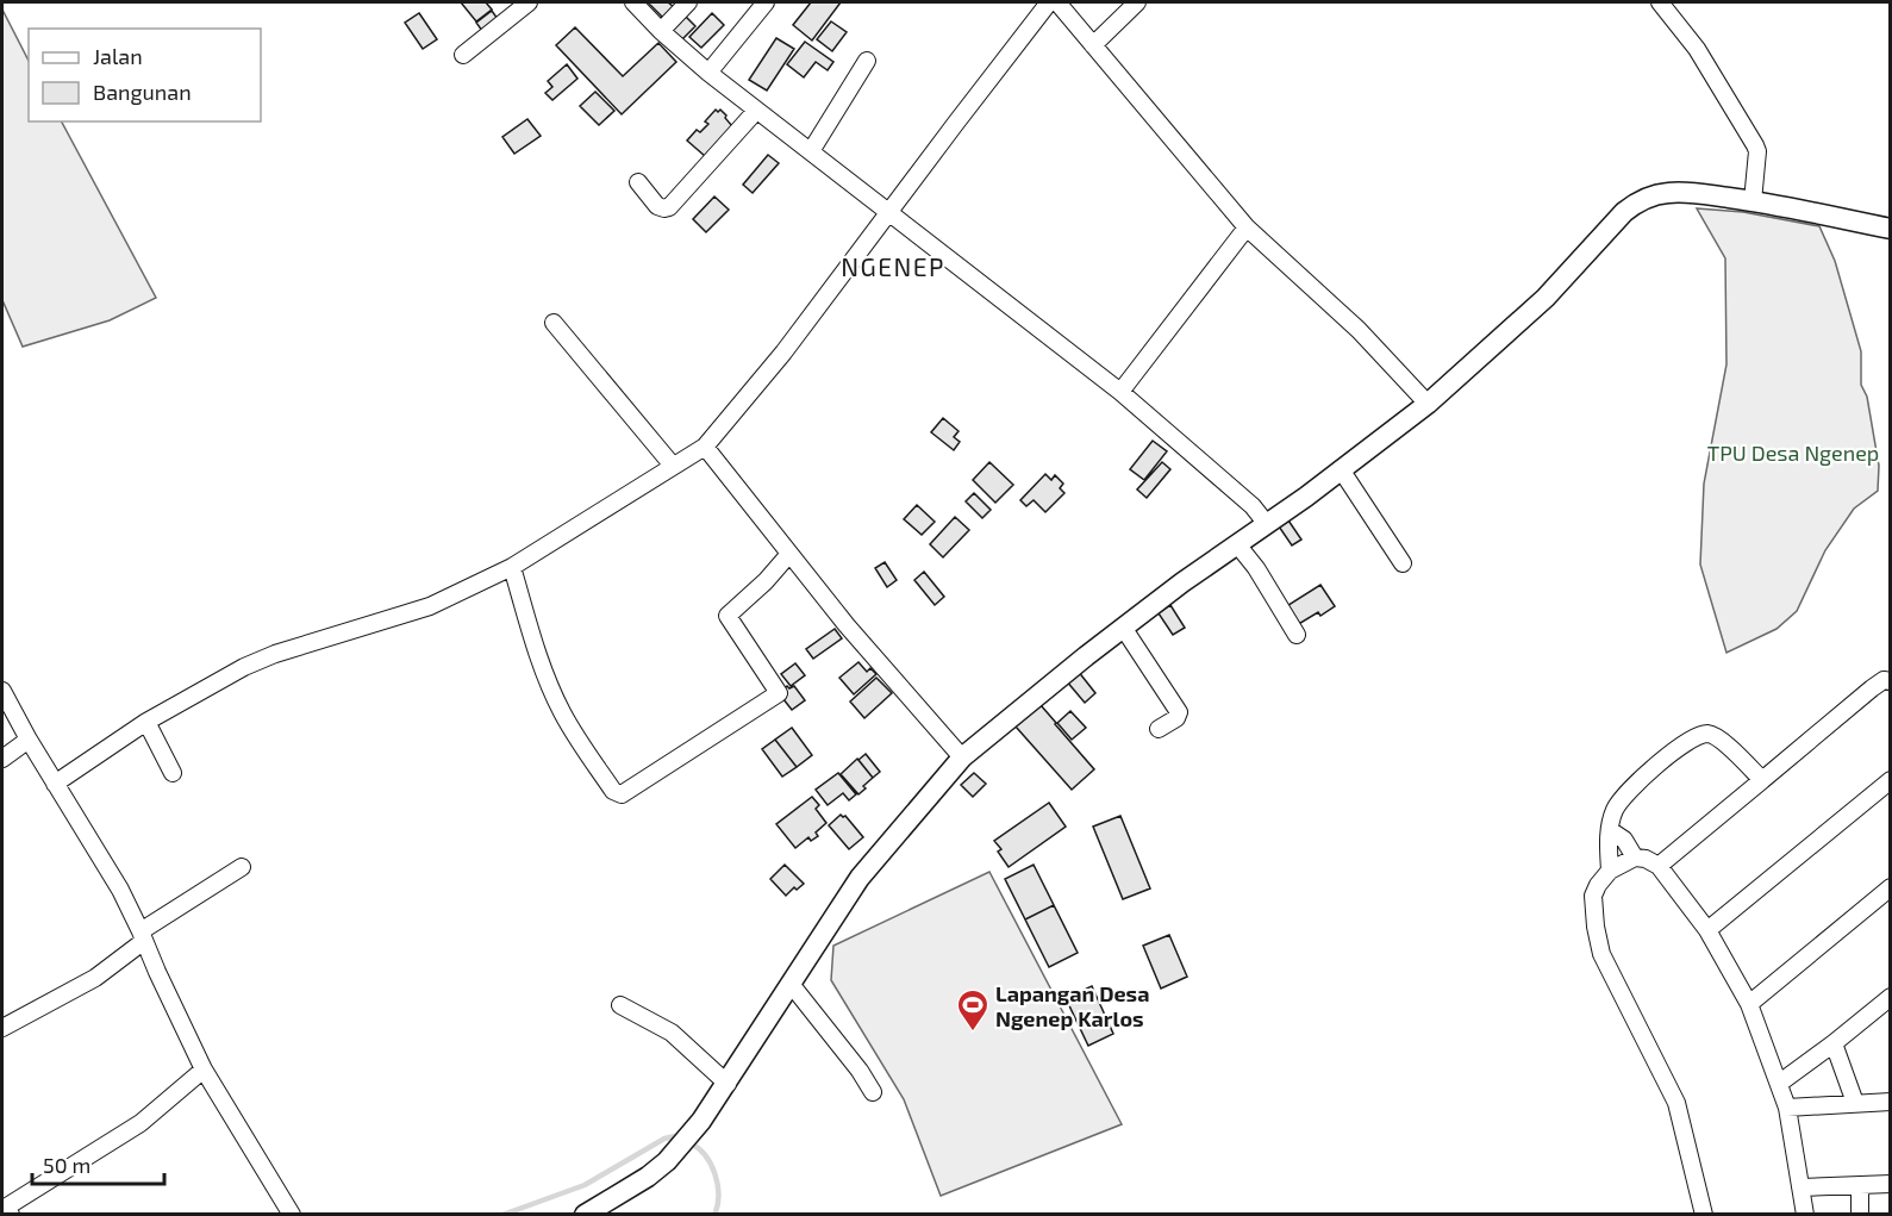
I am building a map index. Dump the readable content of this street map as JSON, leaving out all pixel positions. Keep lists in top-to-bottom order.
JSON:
{
  "districts": ["NGENEP"],
  "parks": ["TPU Desa Ngenep"],
  "places": {
    "sports": ["Lapangan Desa Ngenep Karlos"]
  },
  "legend": ["Jalan", "Bangunan"],
  "scale_bar": "50 m"
}
